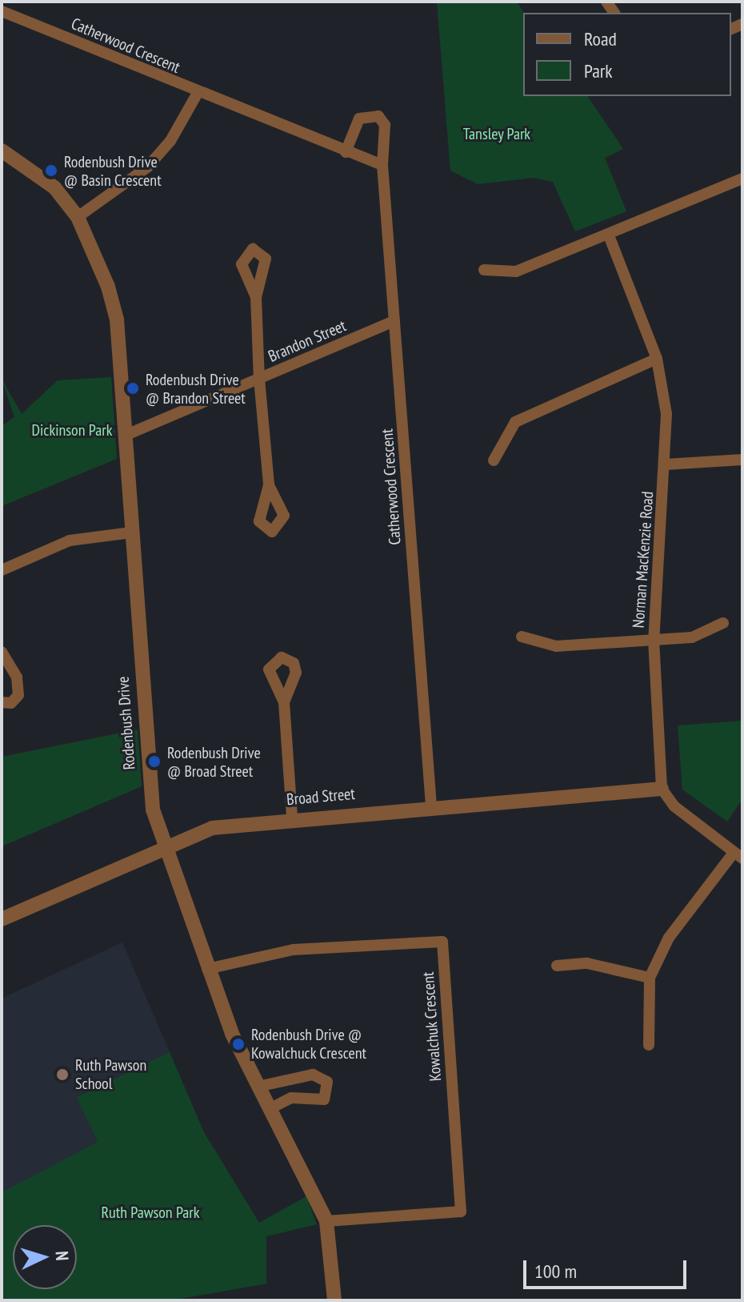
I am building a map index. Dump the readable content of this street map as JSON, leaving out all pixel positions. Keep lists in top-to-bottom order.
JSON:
{
  "streets": {
    "street": [
      "Catherwood Crescent",
      "Brandon Street",
      "Norman MacKenzie Road",
      "Rodenbush Drive",
      "Broad Street",
      "Kowalchuk Crescent"
    ]
  },
  "crossings": [
    ["Catherwood Crescent", "Brandon Street"],
    ["Catherwood Crescent", "Broad Street"],
    ["Brandon Street", "Rodenbush Drive"],
    ["Norman MacKenzie Road", "Broad Street"],
    ["Rodenbush Drive", "Broad Street"],
    ["Rodenbush Drive", "Kowalchuk Crescent"]
  ],
  "parks": ["Tansley Park", "Dickinson Park", "Ruth Pawson Park"],
  "places": [
    "Rodenbush Drive @ Basin Crescent",
    "Rodenbush Drive @ Brandon Street",
    "Rodenbush Drive @ Broad Street",
    "Rodenbush Drive @ Kowalchuck Crescent",
    "Ruth Pawson School"
  ],
  "legend": ["Road", "Park"],
  "scale_bar": "100 m",
  "north": "right"
}
